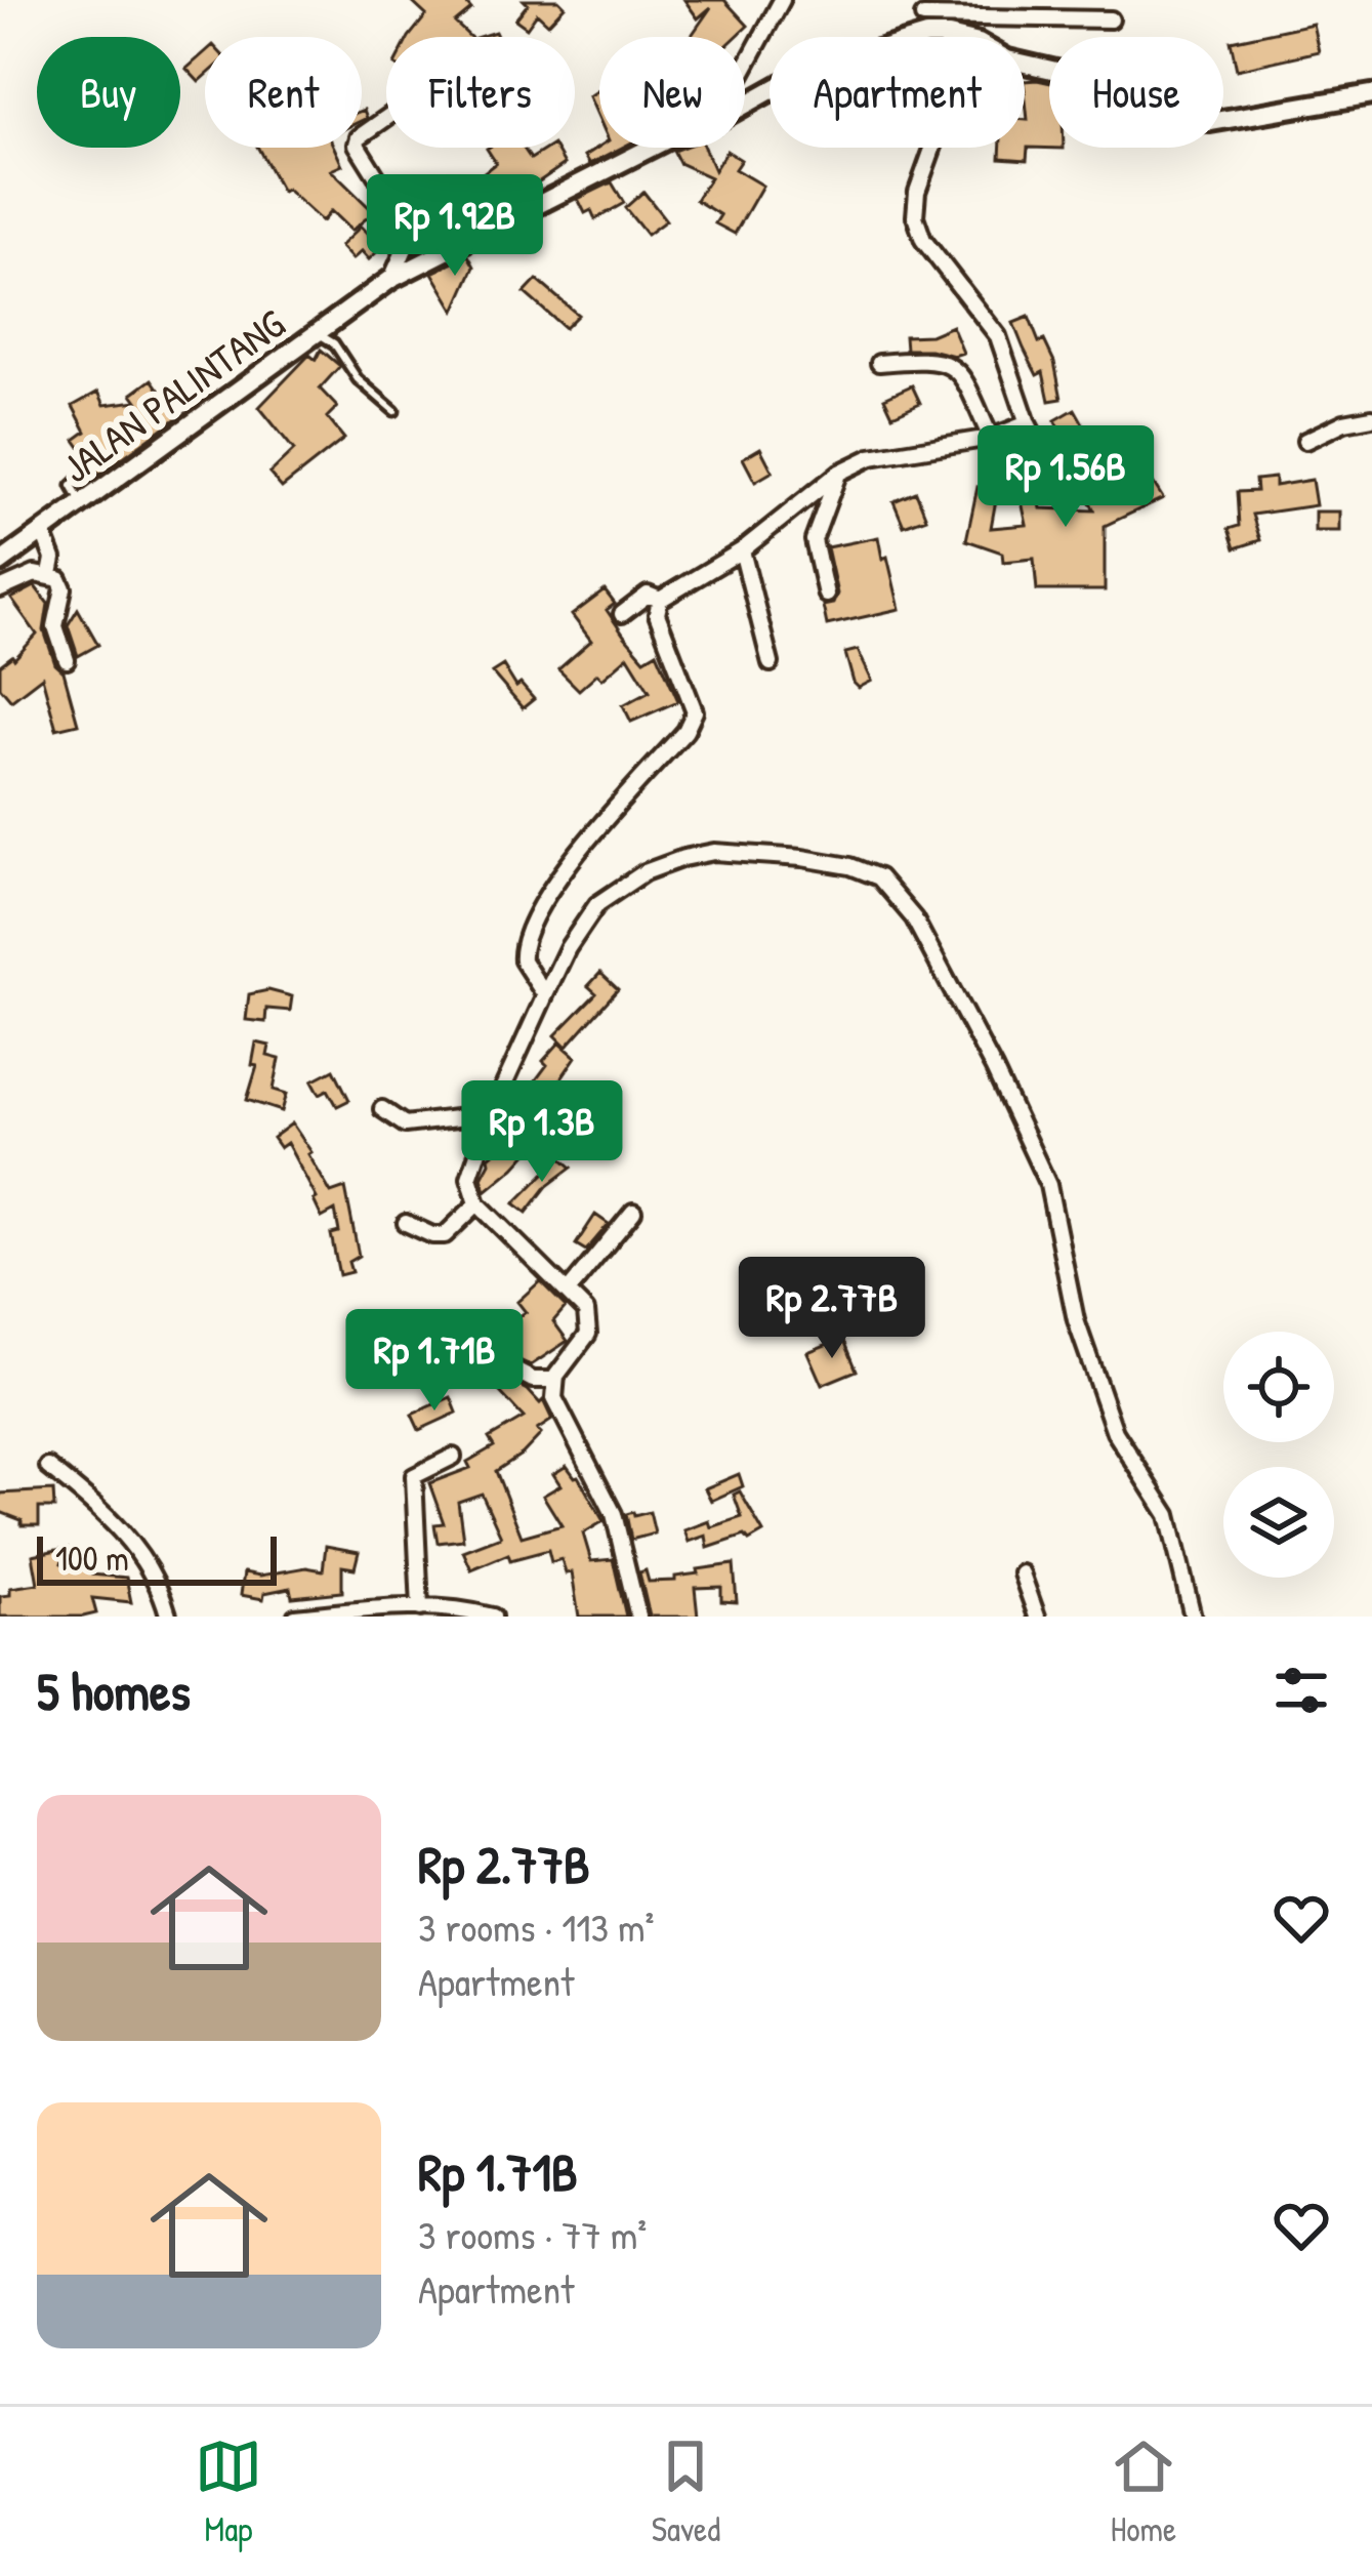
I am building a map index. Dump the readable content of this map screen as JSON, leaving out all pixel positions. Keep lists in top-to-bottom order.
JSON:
{
  "streets": {
    "street": ["JALAN PALINTANG"]
  },
  "scale_bar": "100 m",
  "page": {
    "chip": [
      "Buy",
      "Rent",
      "Filters",
      "New",
      "Apartment",
      "House"
    ],
    "price": [
      "Rp 1.92B",
      "Rp 1.56B",
      "Rp 1.3B",
      "Rp 2.77B",
      "Rp 1.71B"
    ],
    "scale": "100 m",
    "heading": "5 homes",
    "list": [
      {
        "name": "Rp 2.77B",
        "note": "3 rooms · 113 m² · Apartment"
      },
      {
        "name": "Rp 1.71B",
        "note": "3 rooms · 77 m² · Apartment"
      }
    ],
    "tabs": ["Map", "Saved", "Home"]
  }
}
